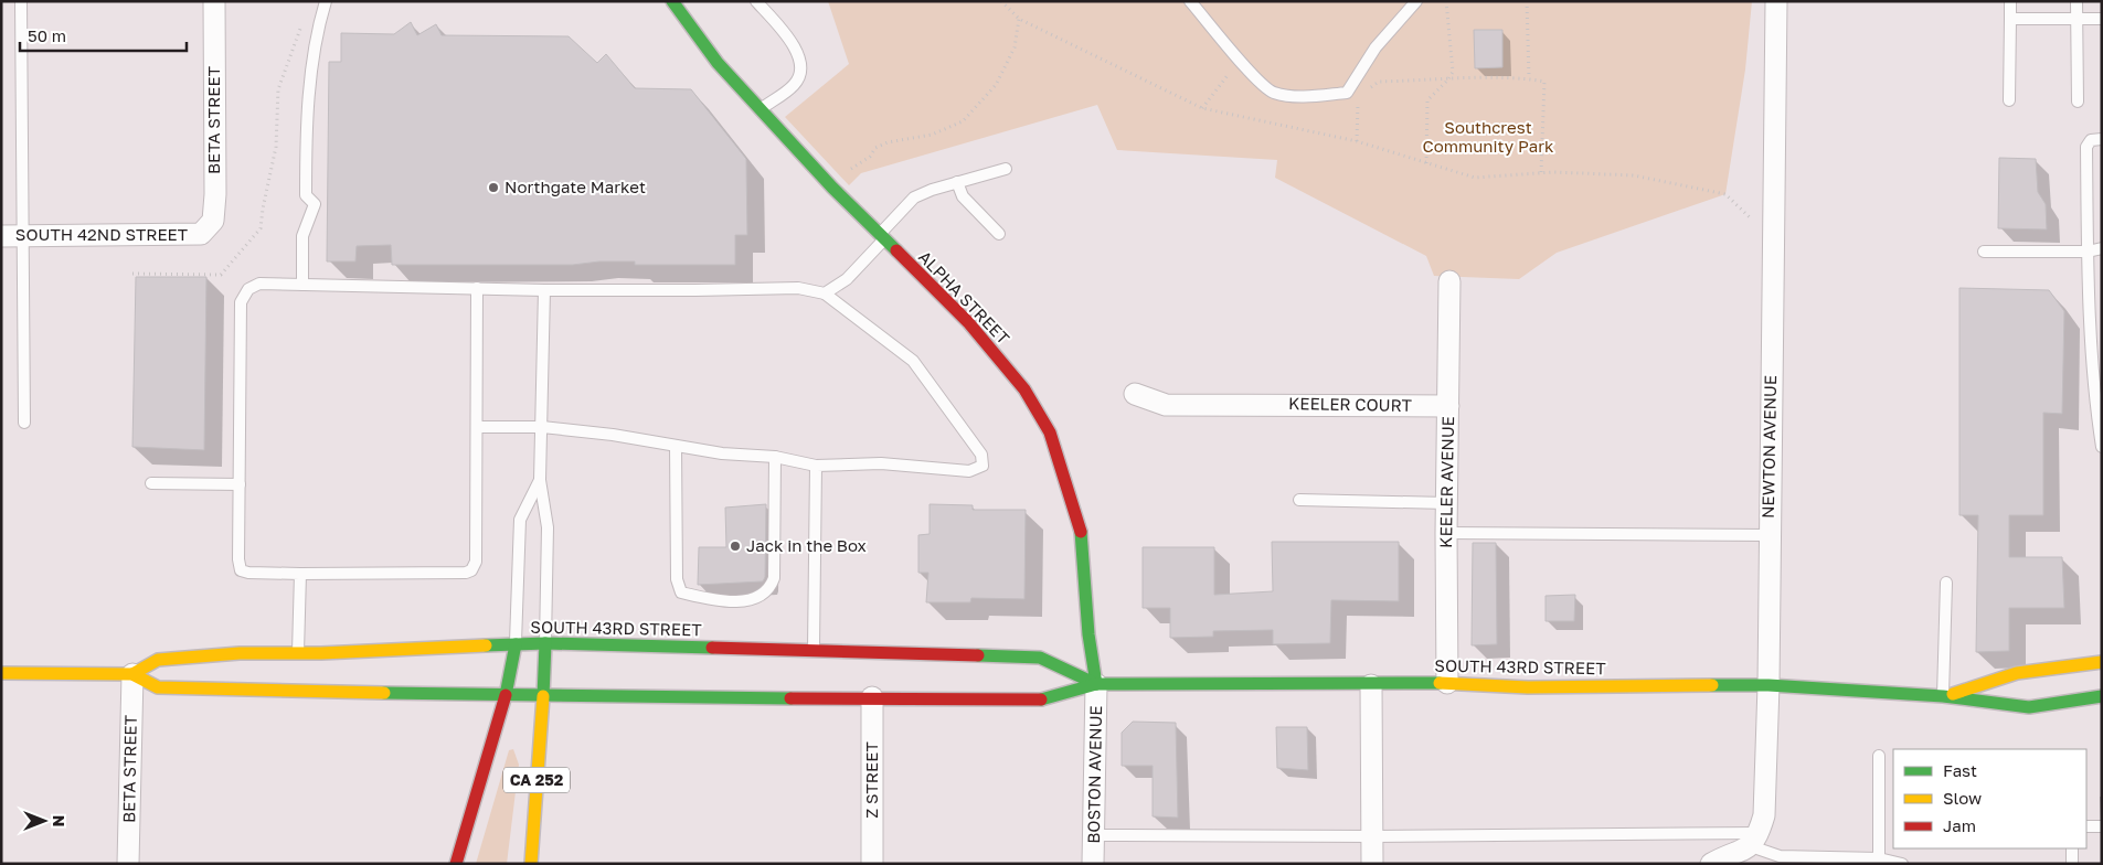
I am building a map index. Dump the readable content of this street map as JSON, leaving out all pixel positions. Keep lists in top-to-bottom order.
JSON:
{
  "streets": {
    "main road": ["ALPHA STREET", "SOUTH 43RD STREET", "CA 252"],
    "street": [
      "BETA STREET",
      "SOUTH 42ND STREET",
      "KEELER COURT",
      "NEWTON AVENUE",
      "KEELER AVENUE",
      "BOSTON AVENUE",
      "Z STREET"
    ]
  },
  "crossings": [
    ["BETA STREET", "SOUTH 42ND STREET"],
    ["BETA STREET", "SOUTH 43RD STREET"],
    ["ALPHA STREET", "SOUTH 43RD STREET"],
    ["ALPHA STREET", "BOSTON AVENUE"],
    ["KEELER COURT", "KEELER AVENUE"],
    ["NEWTON AVENUE", "SOUTH 43RD STREET"],
    ["KEELER AVENUE", "SOUTH 43RD STREET"],
    ["SOUTH 43RD STREET", "BOSTON AVENUE"],
    ["SOUTH 43RD STREET", "CA 252"],
    ["SOUTH 43RD STREET", "Z STREET"]
  ],
  "parks": ["Southcrest Community Park"],
  "places": ["Northgate Market", "Jack in the Box"],
  "legend": ["Fast", "Slow", "Jam"],
  "scale_bar": "50 m",
  "north": "right"
}
